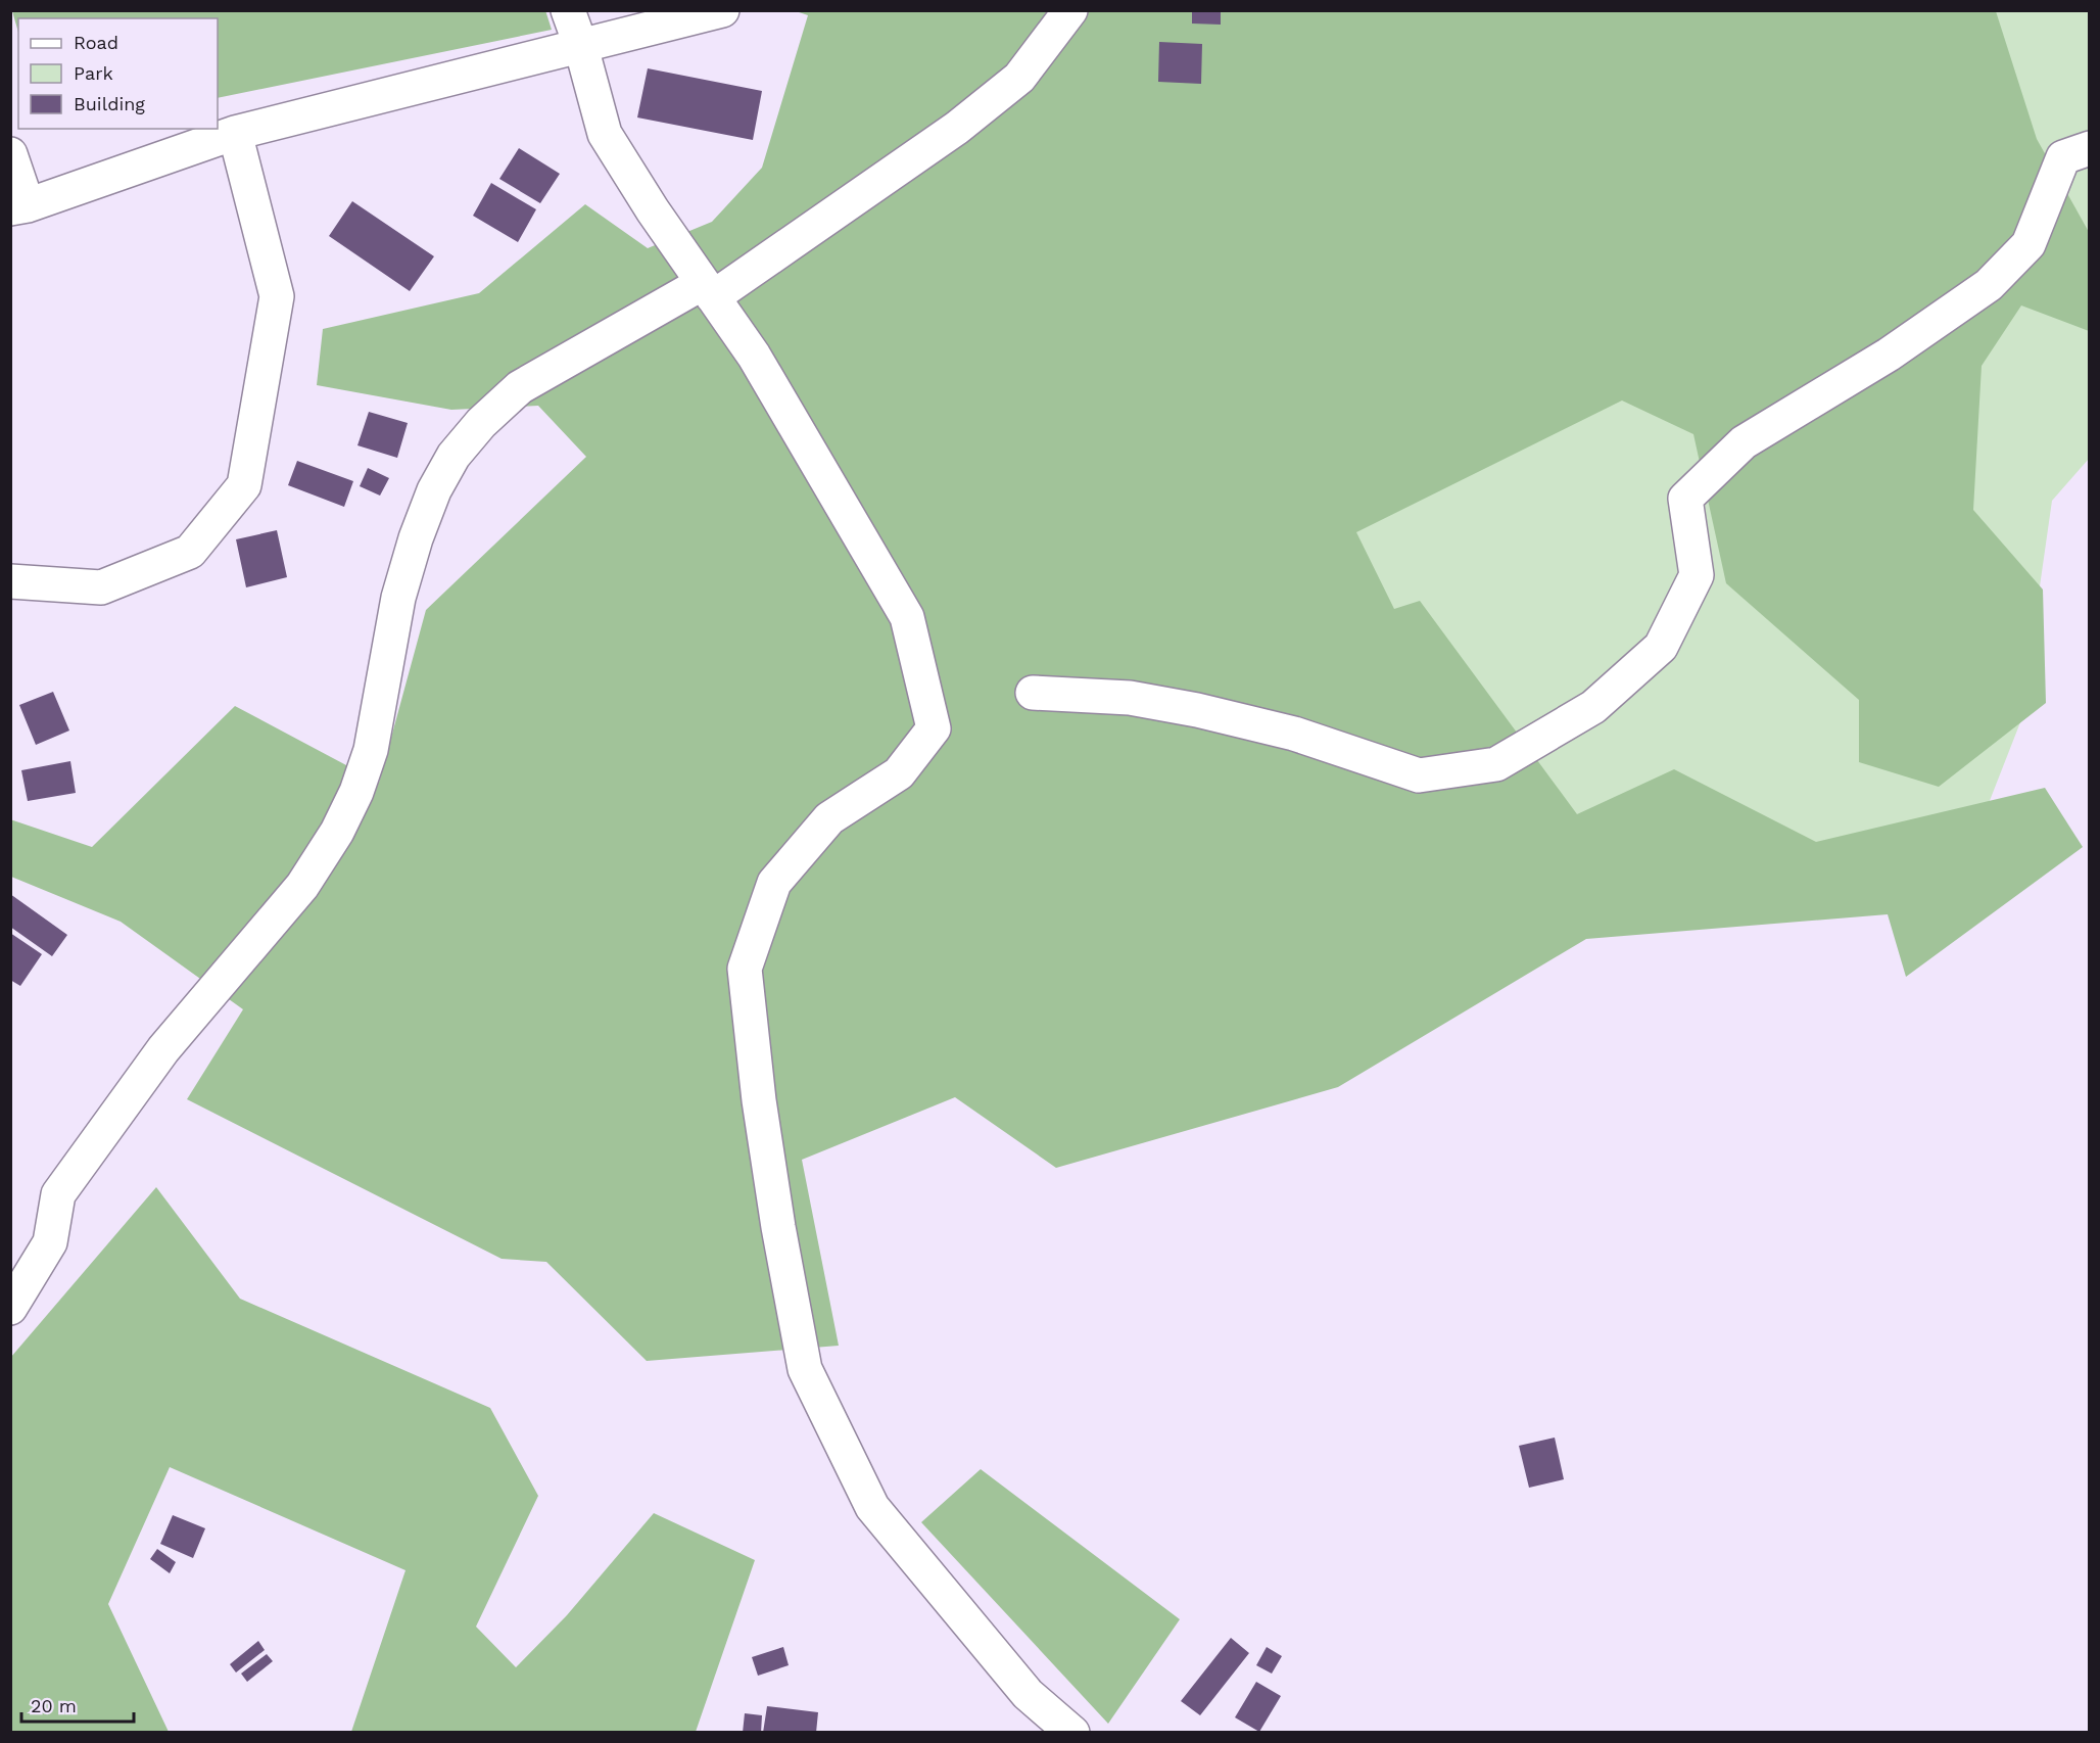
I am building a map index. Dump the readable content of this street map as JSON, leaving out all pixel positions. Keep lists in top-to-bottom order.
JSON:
{
  "legend": ["Road", "Park", "Building"],
  "scale_bar": "20 m"
}
